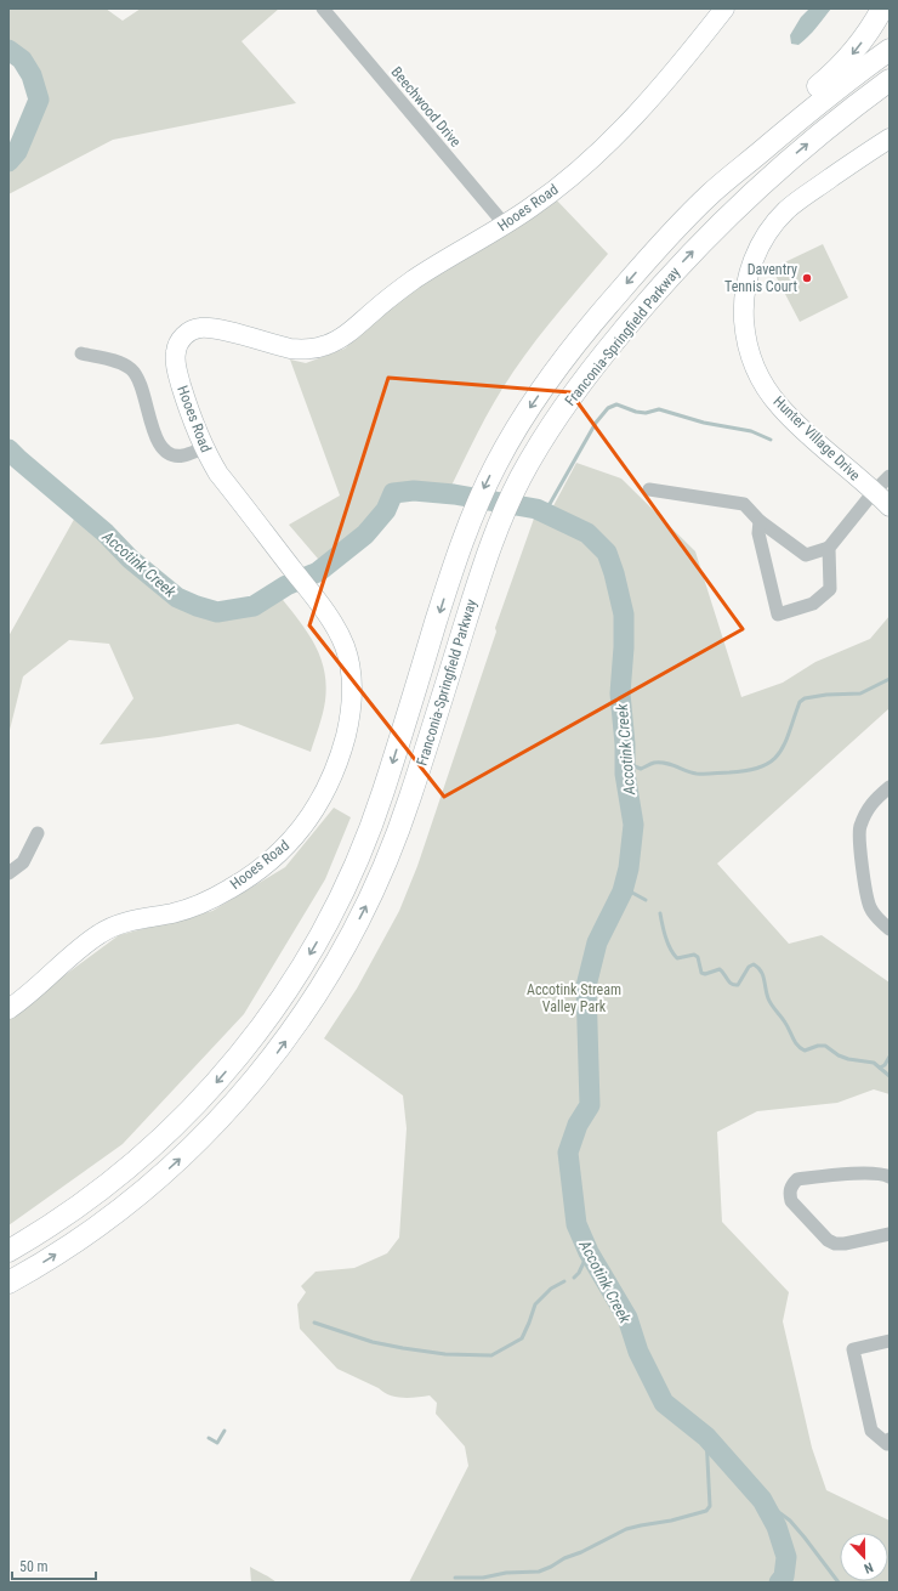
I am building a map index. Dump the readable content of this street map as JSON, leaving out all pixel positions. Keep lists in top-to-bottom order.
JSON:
{
  "streets": {
    "main road": ["Franconia-Springfield Parkway"],
    "street": ["Beechwood Drive", "Hooes Road", "Hunter Village Drive"]
  },
  "crossings": [
    ["Beechwood Drive", "Hooes Road"]
  ],
  "water": ["Accotink Creek"],
  "parks": ["Accotink Stream Valley Park"],
  "places": ["Daventry Tennis Court"],
  "scale_bar": "50 m",
  "north": "bottom"
}
